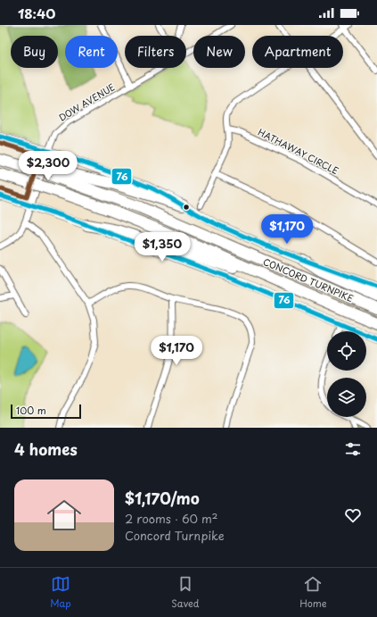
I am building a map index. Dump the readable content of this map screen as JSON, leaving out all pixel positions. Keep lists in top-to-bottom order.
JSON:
{
  "streets": {
    "highway": ["CONCORD TURNPIKE"],
    "street": ["DOW AVENUE", "HATHAWAY CIRCLE"]
  },
  "crossings": [
    ["DOW AVENUE", "CONCORD TURNPIKE"]
  ],
  "lines": ["transit line 76"],
  "scale_bar": "100 m",
  "page": {
    "status": "18:40",
    "chip": [
      "Buy",
      "Rent",
      "Filters",
      "New",
      "Apartment"
    ],
    "price": [
      "$2,300",
      "$1,170",
      "$1,350",
      "$1,170"
    ],
    "scale": "100 m",
    "heading": "4 homes",
    "list": [
      {
        "name": "$1,170/mo",
        "note": "2 rooms · 60 m² · Concord Turnpike"
      }
    ],
    "tabs": ["Map", "Saved", "Home"]
  }
}
